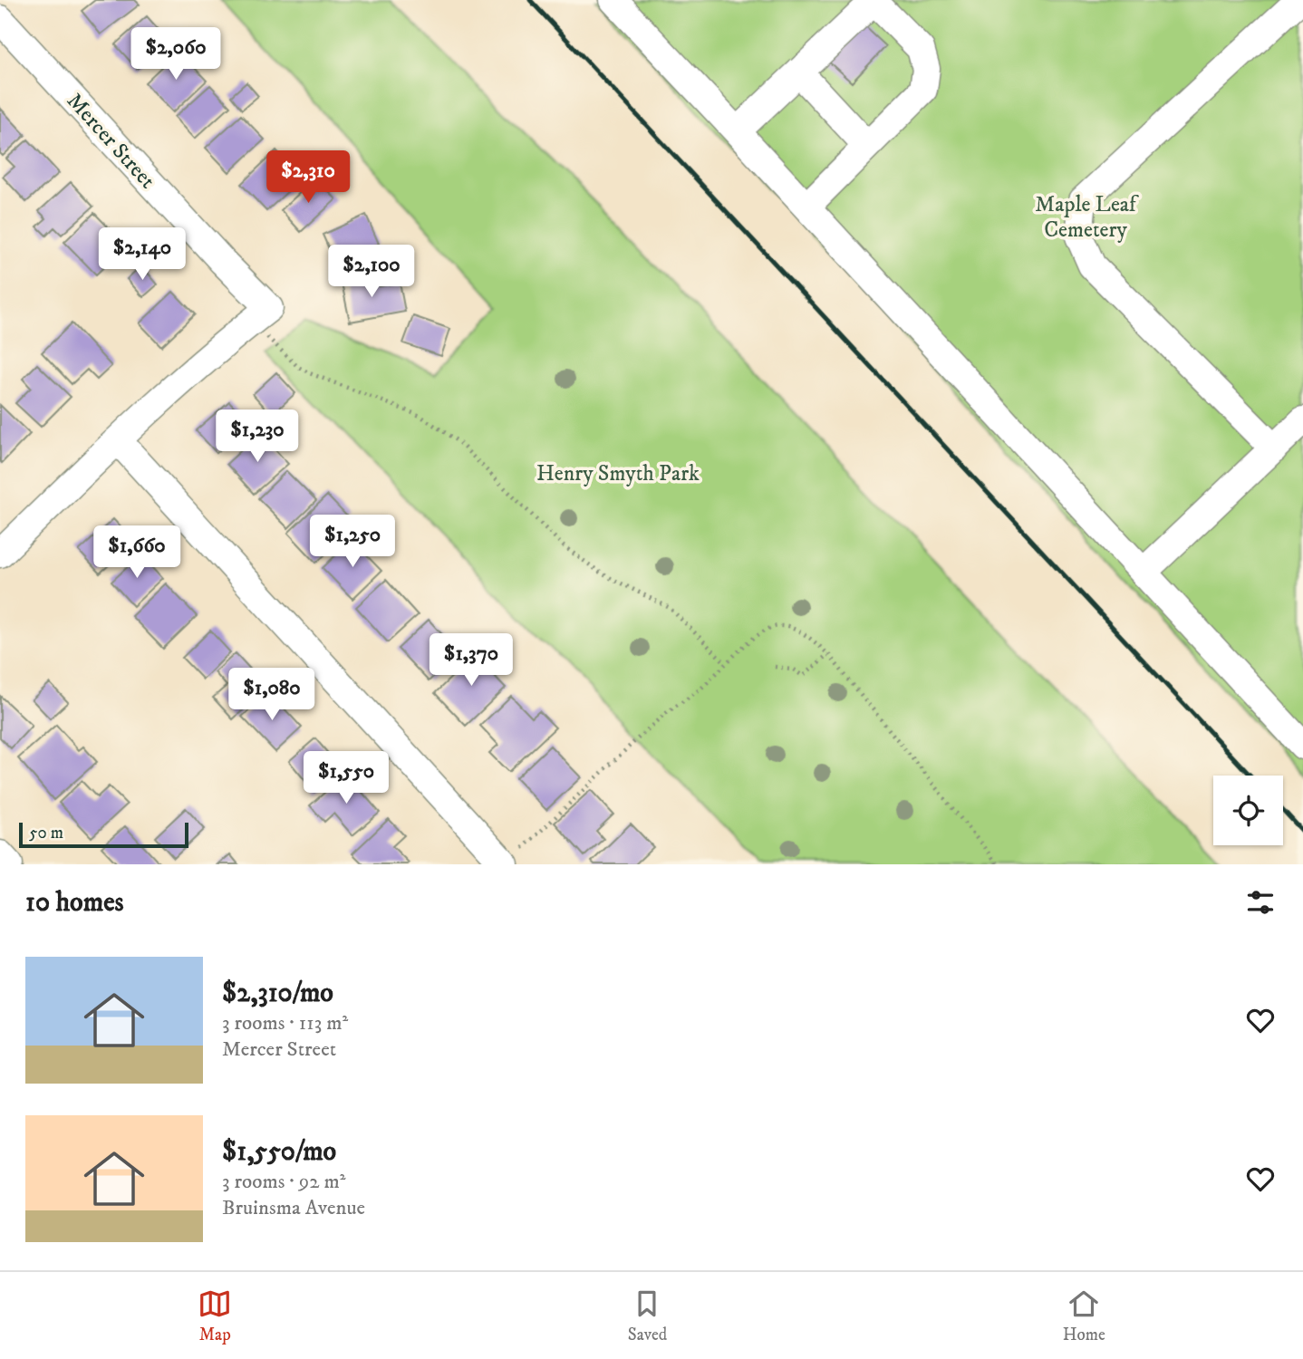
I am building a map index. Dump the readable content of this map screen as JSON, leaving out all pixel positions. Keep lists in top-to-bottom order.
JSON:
{
  "streets": {
    "street": ["Mercer Street"]
  },
  "parks": ["Maple Leaf Cemetery", "Henry Smyth Park"],
  "scale_bar": "50 m",
  "page": {
    "price": [
      "$2,060",
      "$2,310",
      "$2,140",
      "$2,100",
      "$1,230",
      "$1,250",
      "$1,660",
      "$1,370",
      "$1,080",
      "$1,550"
    ],
    "scale": "50 m",
    "heading": "10 homes",
    "list": [
      {
        "name": "$2,310/mo",
        "note": "3 rooms · 113 m² · Mercer Street"
      },
      {
        "name": "$1,550/mo",
        "note": "3 rooms · 92 m² · Bruinsma Avenue"
      }
    ],
    "tabs": ["Map", "Saved", "Home"]
  }
}
